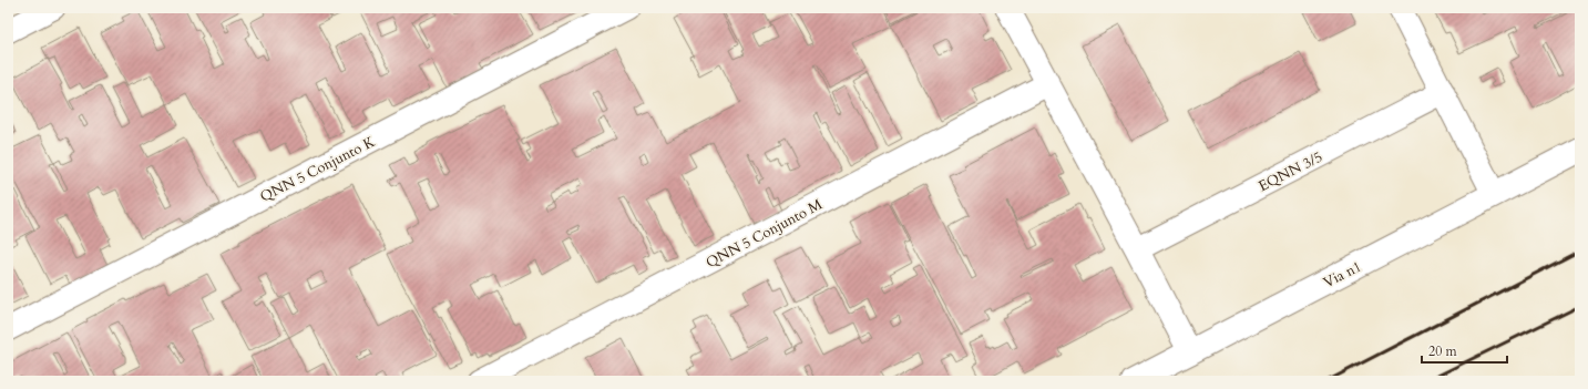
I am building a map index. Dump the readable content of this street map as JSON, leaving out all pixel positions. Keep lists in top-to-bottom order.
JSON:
{
  "streets": {
    "street": [
      "QNN 5 Conjunto K",
      "EQNN 3/5",
      "QNN 5 Conjunto M",
      "Via n1"
    ]
  },
  "scale_bar": "20 m"
}
